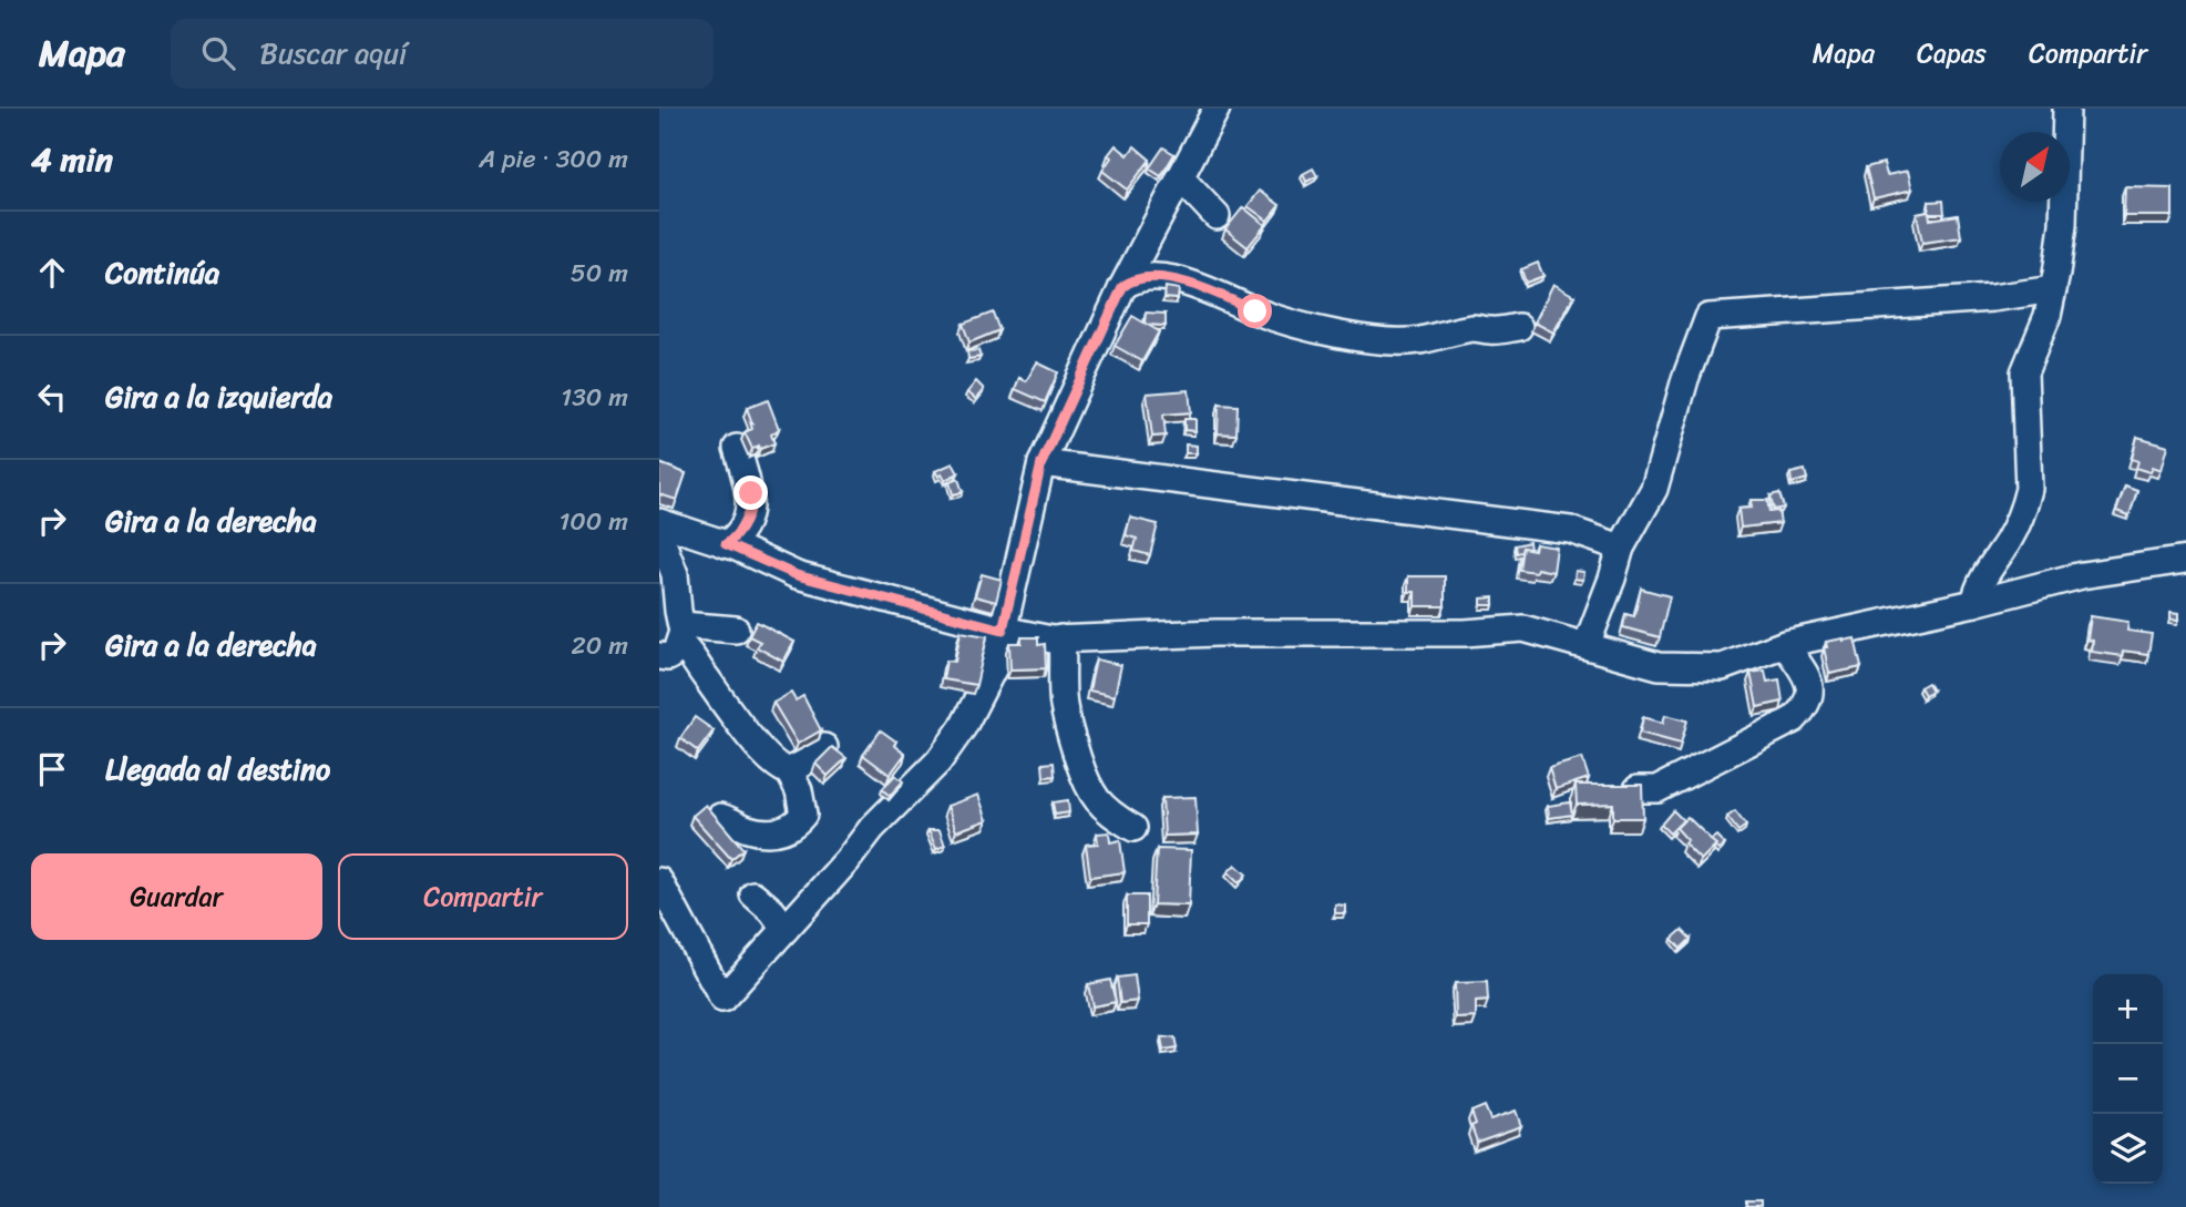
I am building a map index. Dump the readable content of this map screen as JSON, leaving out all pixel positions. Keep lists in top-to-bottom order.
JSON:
{
  "north": "top right",
  "page": {
    "header": "Mapa",
    "search": "Buscar aquí",
    "nav": ["Mapa", "Capas", "Compartir"],
    "heading": ["4 min", "A pie · 300 m"],
    "list": [
      ["Continúa", "50 m"],
      ["Gira a la izquierda", "130 m"],
      ["Gira a la derecha", "100 m"],
      ["Gira a la derecha", "20 m"],
      "Llegada al destino"
    ],
    "buttons": ["Guardar", "Compartir"],
    "map_buttons": ["+", "−"]
  }
}
